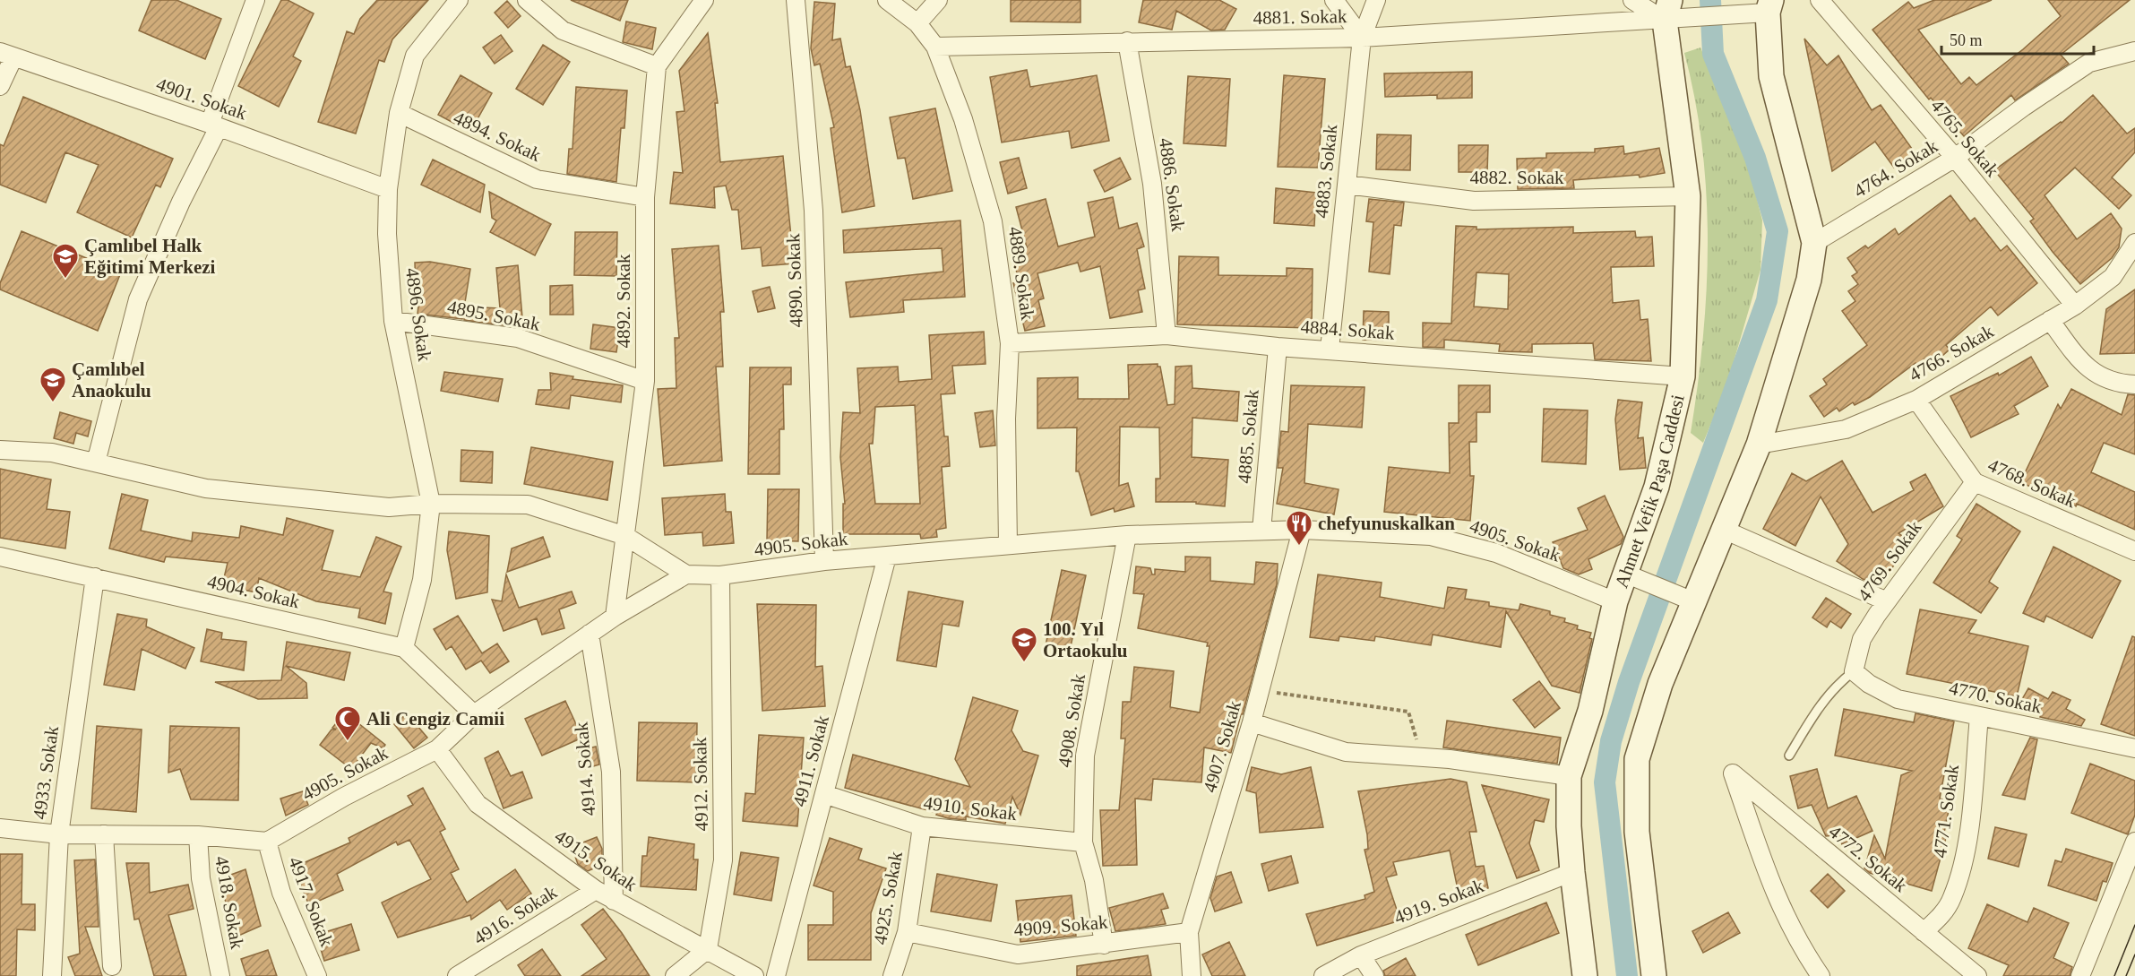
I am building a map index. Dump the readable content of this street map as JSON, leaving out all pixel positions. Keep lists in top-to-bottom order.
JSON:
{
  "streets": {
    "street": [
      "4881. Sokak",
      "4901. Sokak",
      "4894. Sokak",
      "4765. Sokak",
      "4764. Sokak",
      "4883. Sokak",
      "4882. Sokak",
      "4886. Sokak",
      "4889. Sokak",
      "4890. Sokak",
      "4892. Sokak",
      "4896. Sokak",
      "4895. Sokak",
      "4884. Sokak",
      "4766. Sokak",
      "4885. Sokak",
      "4768. Sokak",
      "Ahmet Vefik Paşa Caddesi",
      "4905. Sokak",
      "4769. Sokak",
      "4904. Sokak",
      "4770. Sokak",
      "4908. Sokak",
      "4907. Sokak",
      "4911. Sokak",
      "4914. Sokak",
      "4933. Sokak",
      "4912. Sokak",
      "4910. Sokak",
      "4771. Sokak",
      "4772. Sokak",
      "4915. Sokak",
      "4925. Sokak",
      "4917. Sokak",
      "4919. Sokak",
      "4918. Sokak",
      "4916. Sokak",
      "4909. Sokak"
    ]
  },
  "crossings": [
    ["4881. Sokak", "4883. Sokak"],
    ["4881. Sokak", "4886. Sokak"],
    ["4881. Sokak", "4889. Sokak"],
    ["4881. Sokak", "Ahmet Vefik Paşa Caddesi"],
    ["4901. Sokak", "4896. Sokak"],
    ["4894. Sokak", "4892. Sokak"],
    ["4894. Sokak", "4896. Sokak"],
    ["4765. Sokak", "4764. Sokak"],
    ["4765. Sokak", "4766. Sokak"],
    ["4883. Sokak", "4882. Sokak"],
    ["4883. Sokak", "4884. Sokak"],
    ["4882. Sokak", "Ahmet Vefik Paşa Caddesi"],
    ["4886. Sokak", "4884. Sokak"],
    ["4889. Sokak", "4884. Sokak"],
    ["4889. Sokak", "4905. Sokak"],
    ["4890. Sokak", "4905. Sokak"],
    ["4892. Sokak", "4895. Sokak"],
    ["4892. Sokak", "4905. Sokak"],
    ["4896. Sokak", "4895. Sokak"],
    ["4896. Sokak", "4904. Sokak"],
    ["4884. Sokak", "4885. Sokak"],
    ["4884. Sokak", "Ahmet Vefik Paşa Caddesi"],
    ["4766. Sokak", "4768. Sokak"],
    ["4885. Sokak", "4905. Sokak"],
    ["4768. Sokak", "4769. Sokak"],
    ["Ahmet Vefik Paşa Caddesi", "4905. Sokak"],
    ["Ahmet Vefik Paşa Caddesi", "4919. Sokak"],
    ["4905. Sokak", "4908. Sokak"],
    ["4905. Sokak", "4907. Sokak"],
    ["4905. Sokak", "4911. Sokak"],
    ["4905. Sokak", "4914. Sokak"],
    ["4905. Sokak", "4912. Sokak"],
    ["4905. Sokak", "4915. Sokak"],
    ["4905. Sokak", "4917. Sokak"],
    ["4769. Sokak", "4770. Sokak"],
    ["4904. Sokak", "4933. Sokak"],
    ["4770. Sokak", "4771. Sokak"],
    ["4908. Sokak", "4910. Sokak"],
    ["4908. Sokak", "4909. Sokak"],
    ["4907. Sokak", "4909. Sokak"],
    ["4911. Sokak", "4910. Sokak"],
    ["4914. Sokak", "4915. Sokak"],
    ["4912. Sokak", "4915. Sokak"],
    ["4910. Sokak", "4925. Sokak"],
    ["4771. Sokak", "4772. Sokak"],
    ["4915. Sokak", "4916. Sokak"],
    ["4925. Sokak", "4909. Sokak"]
  ],
  "places": {
    "school or university": ["Çamlıbel Halk Eğitimi Merkezi", "Çamlıbel Anaokulu", "100. Yıl Ortaokulu"],
    "restaurant": ["chefyunuskalkan"],
    "mosque": ["Ali Cengiz Camii"]
  },
  "scale_bar": "50 m"
}
